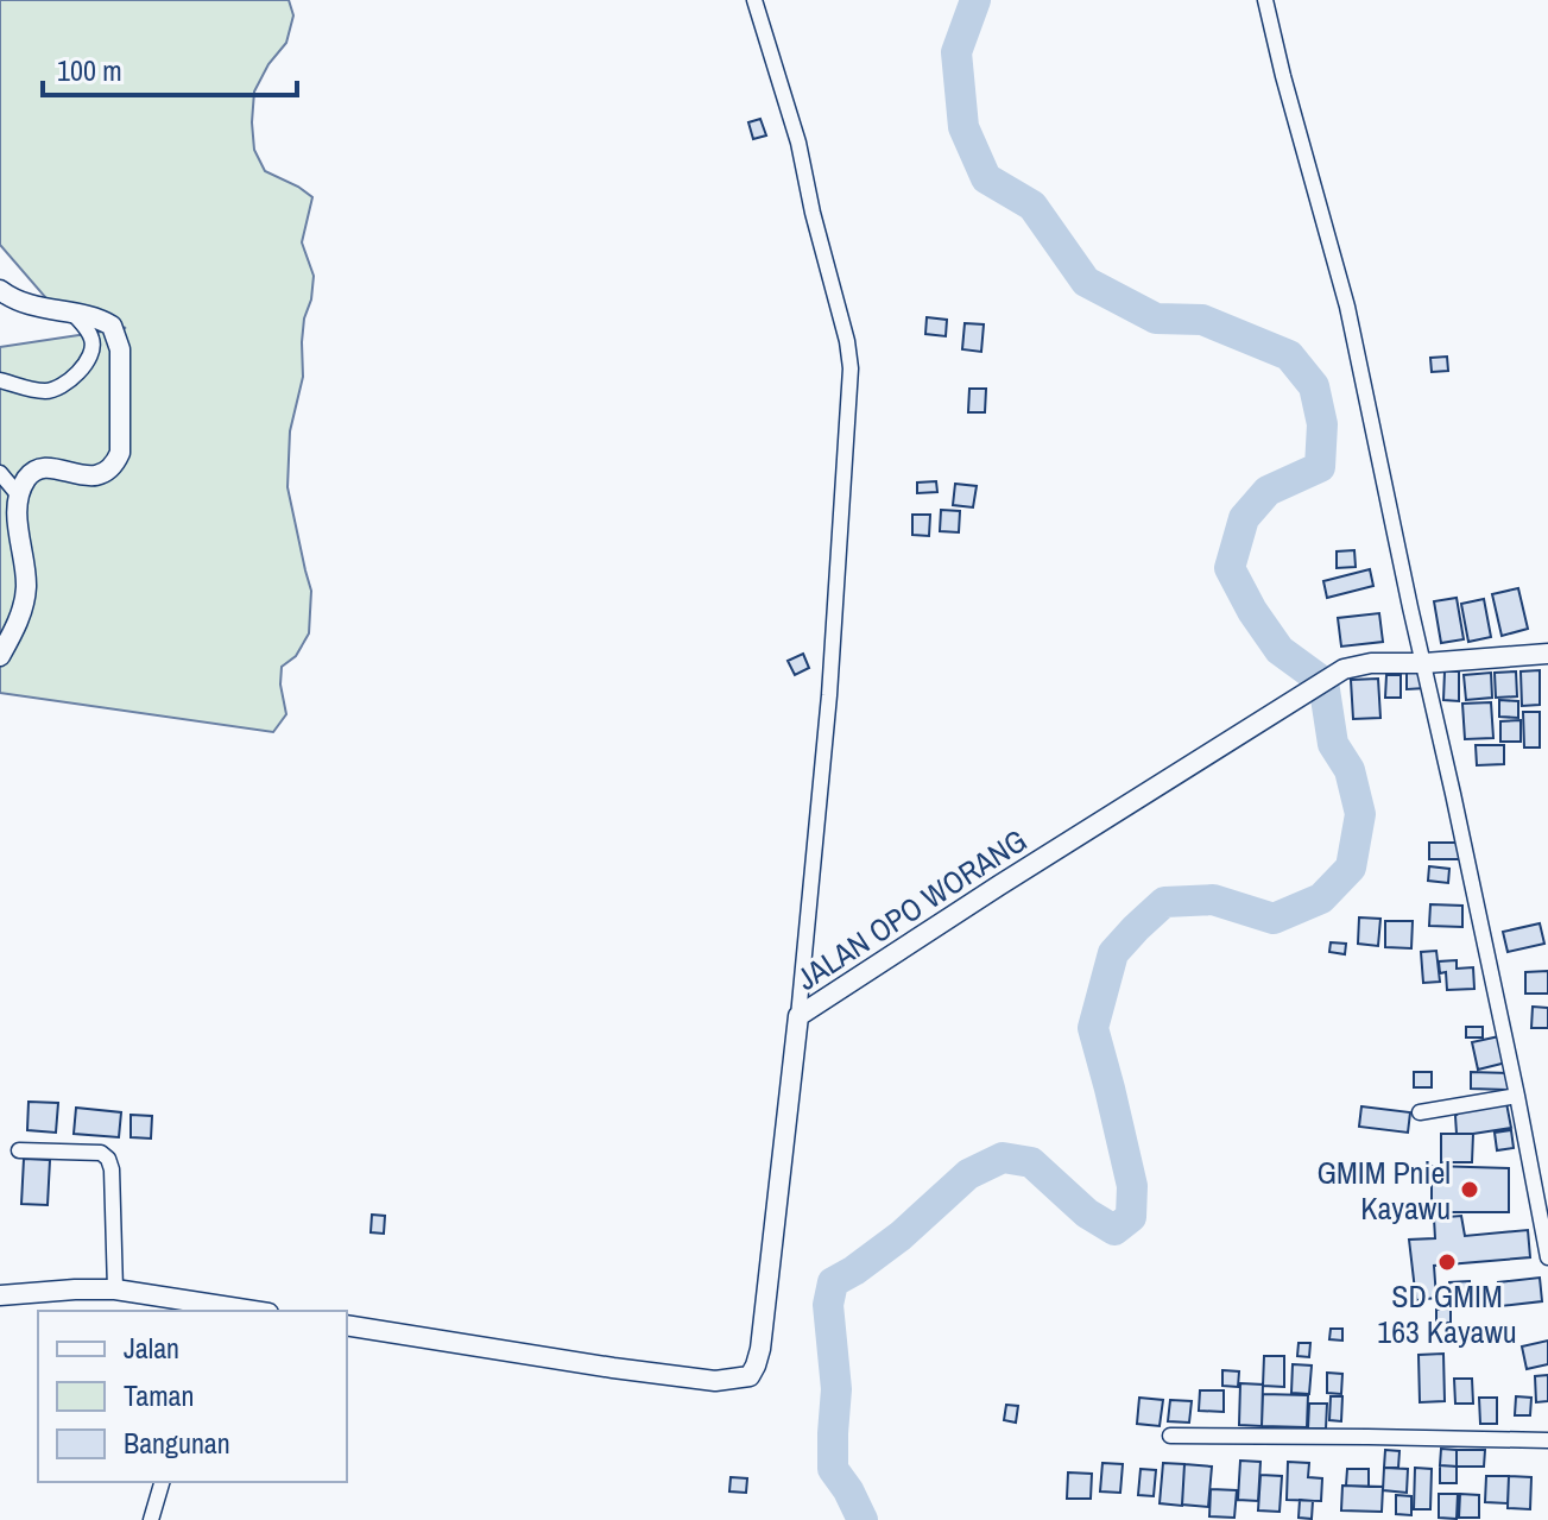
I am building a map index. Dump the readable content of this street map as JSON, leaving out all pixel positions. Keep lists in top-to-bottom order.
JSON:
{
  "streets": {
    "street": ["JALAN OPO WORANG"]
  },
  "places": ["GMIM Pniel Kayawu", "SD GMIM 163 Kayawu"],
  "legend": ["Jalan", "Taman", "Bangunan"],
  "scale_bar": "100 m"
}
